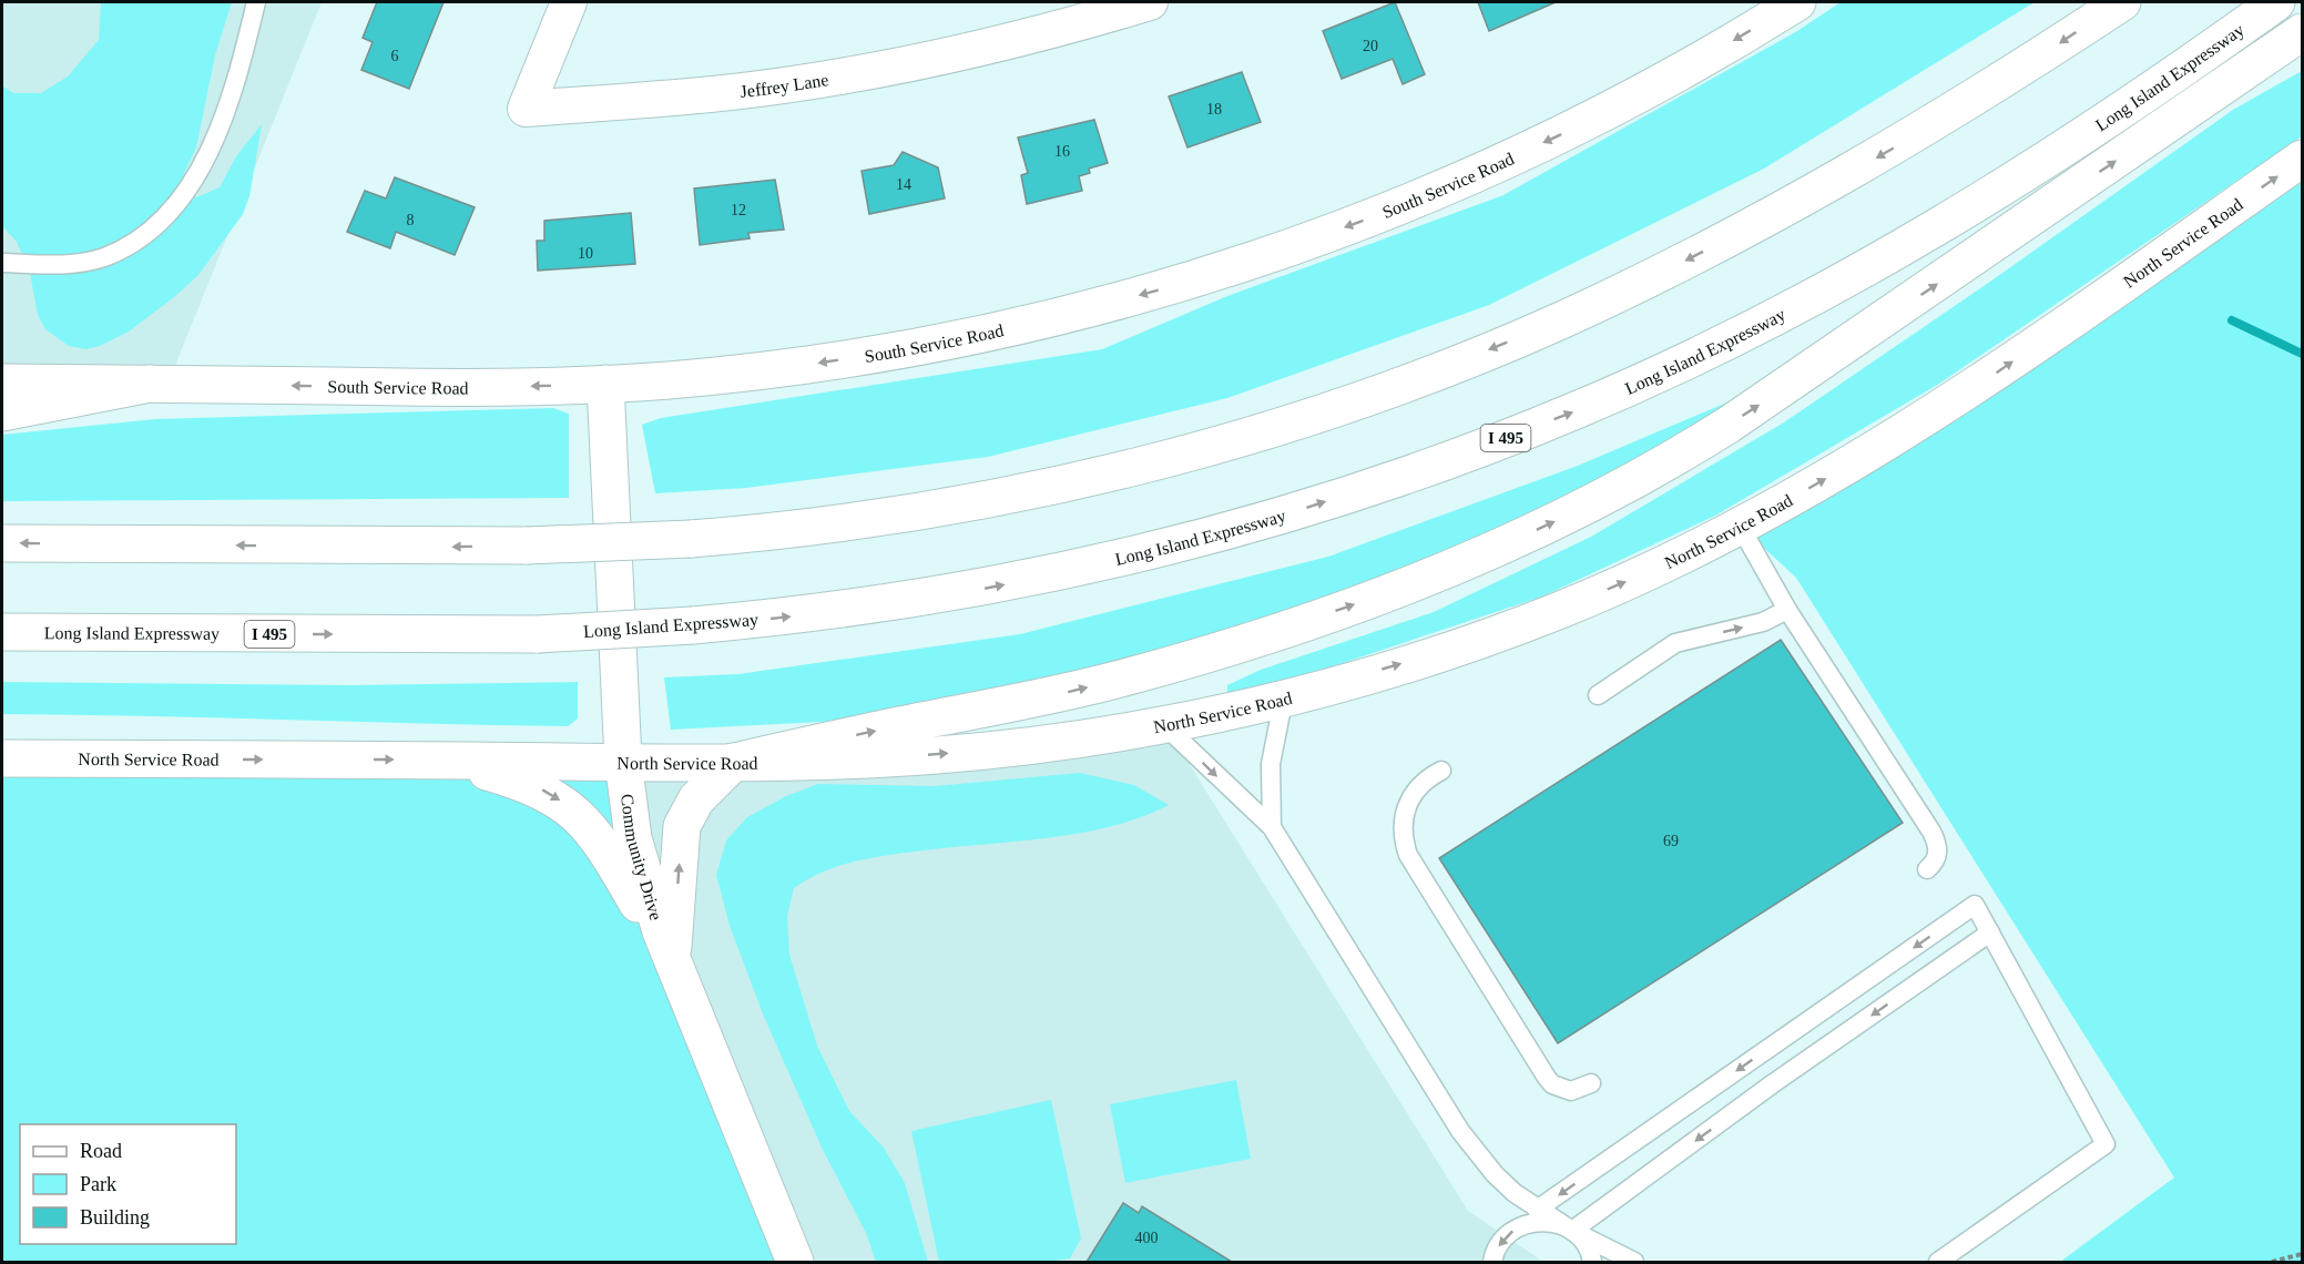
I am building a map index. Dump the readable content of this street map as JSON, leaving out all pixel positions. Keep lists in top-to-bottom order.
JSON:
{
  "streets": {
    "main road": [
      "Long Island Expressway",
      "South Service Road",
      "North Service Road",
      "I 495",
      "Community Drive"
    ],
    "street": ["Jeffrey Lane"]
  },
  "crossings": [
    ["South Service Road", "Community Drive"],
    ["North Service Road", "Community Drive"]
  ],
  "house_numbers": [
    "20",
    "6",
    "18",
    "16",
    "14",
    "12",
    "8",
    "10",
    "69",
    "400"
  ],
  "legend": ["Road", "Park", "Building"]
}
